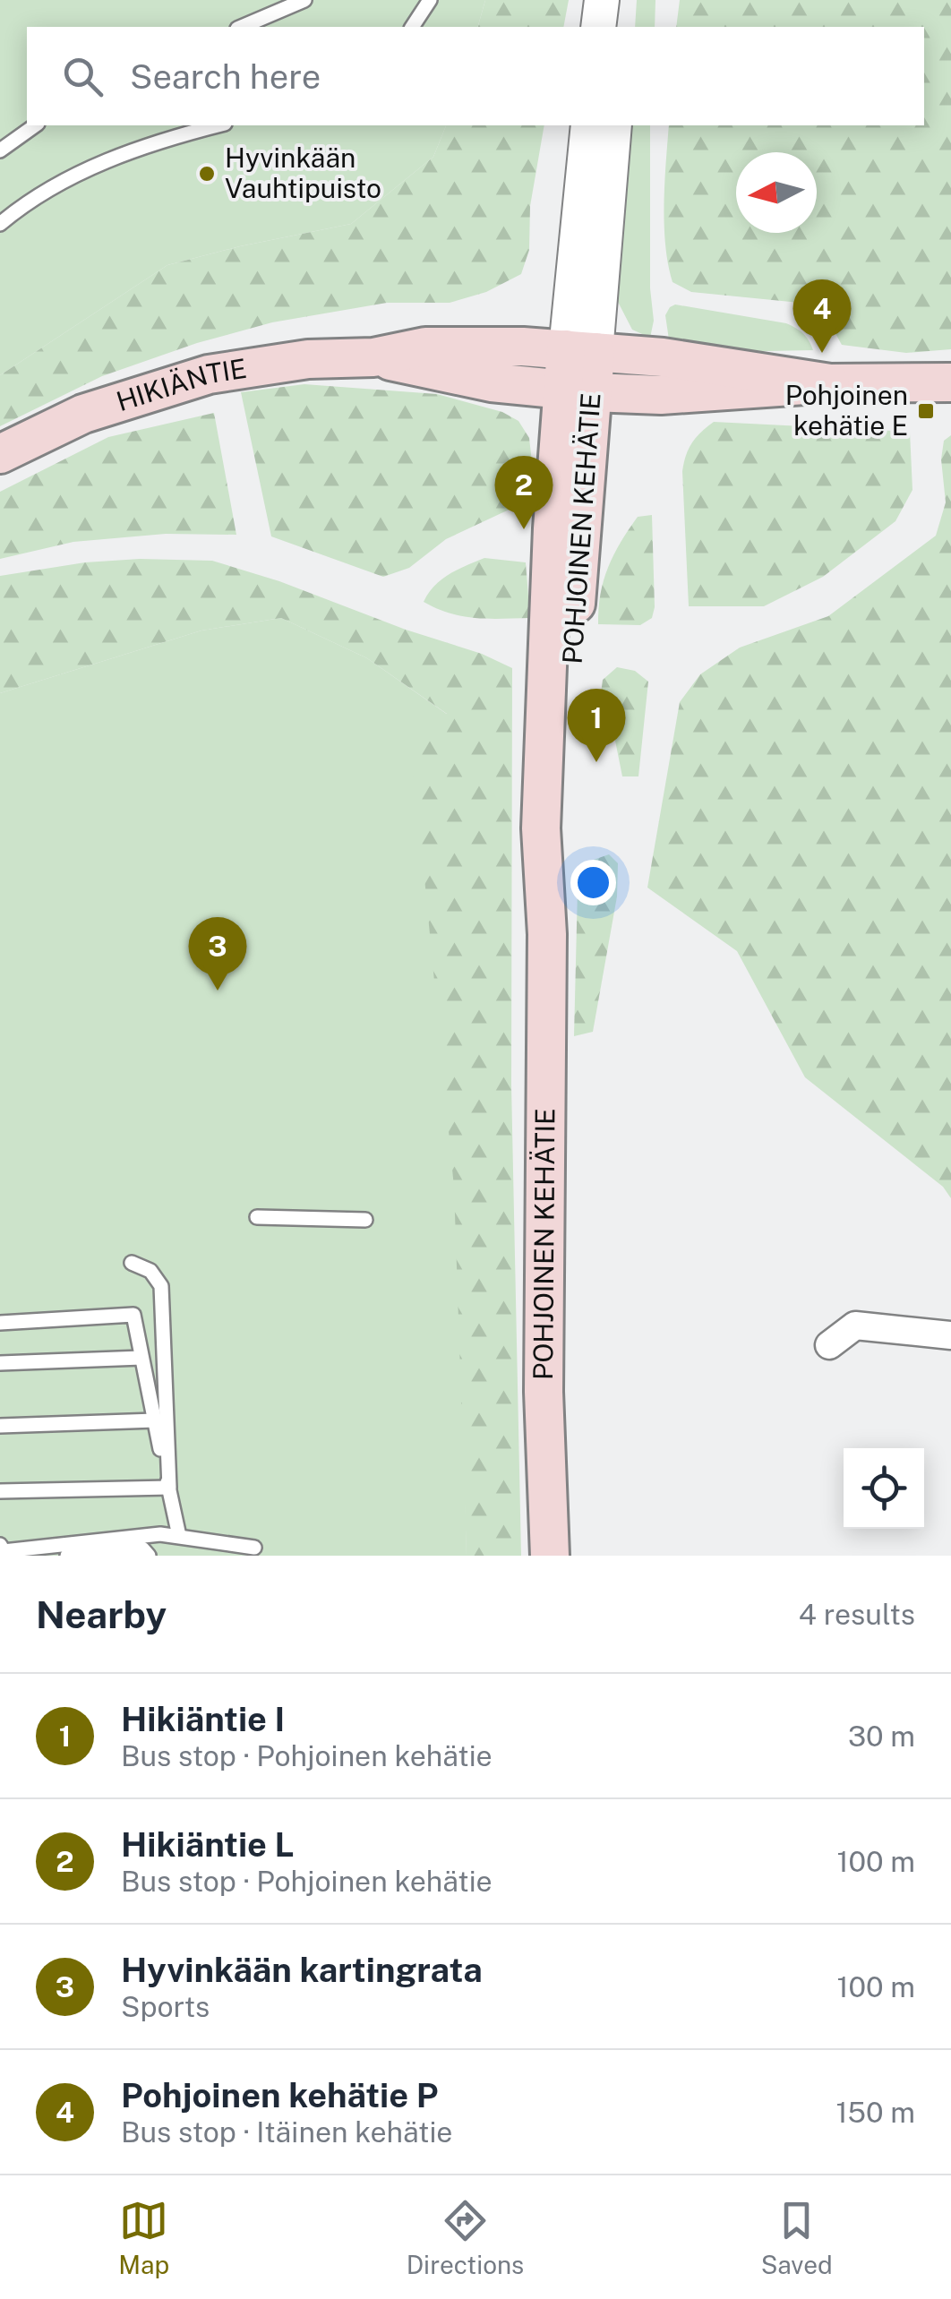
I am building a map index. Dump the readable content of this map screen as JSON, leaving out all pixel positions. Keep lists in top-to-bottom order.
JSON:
{
  "streets": {
    "main road": ["HIKIÄNTIE", "POHJOINEN KEHÄTIE"]
  },
  "crossings": [
    ["HIKIÄNTIE", "POHJOINEN KEHÄTIE"]
  ],
  "places": {
    "other": ["Hyvinkään Vauhtipuisto"],
    "transit": ["Pohjoinen kehätie E"]
  },
  "north": "left",
  "page": {
    "search": "Search here",
    "pins": [
      "4",
      "2",
      "1",
      "3"
    ],
    "heading": ["Nearby", "4 results"],
    "list": [
      {
        "mark": "1",
        "name": "Hikiäntie I",
        "note": "Bus stop · Pohjoinen kehätie",
        "value": "30 m"
      },
      {
        "mark": "2",
        "name": "Hikiäntie L",
        "note": "Bus stop · Pohjoinen kehätie",
        "value": "100 m"
      },
      {
        "mark": "3",
        "name": "Hyvinkään kartingrata",
        "note": "Sports",
        "value": "100 m"
      },
      {
        "mark": "4",
        "name": "Pohjoinen kehätie P",
        "note": "Bus stop · Itäinen kehätie",
        "value": "150 m"
      }
    ],
    "nav": ["Map", "Directions", "Saved"]
  }
}
